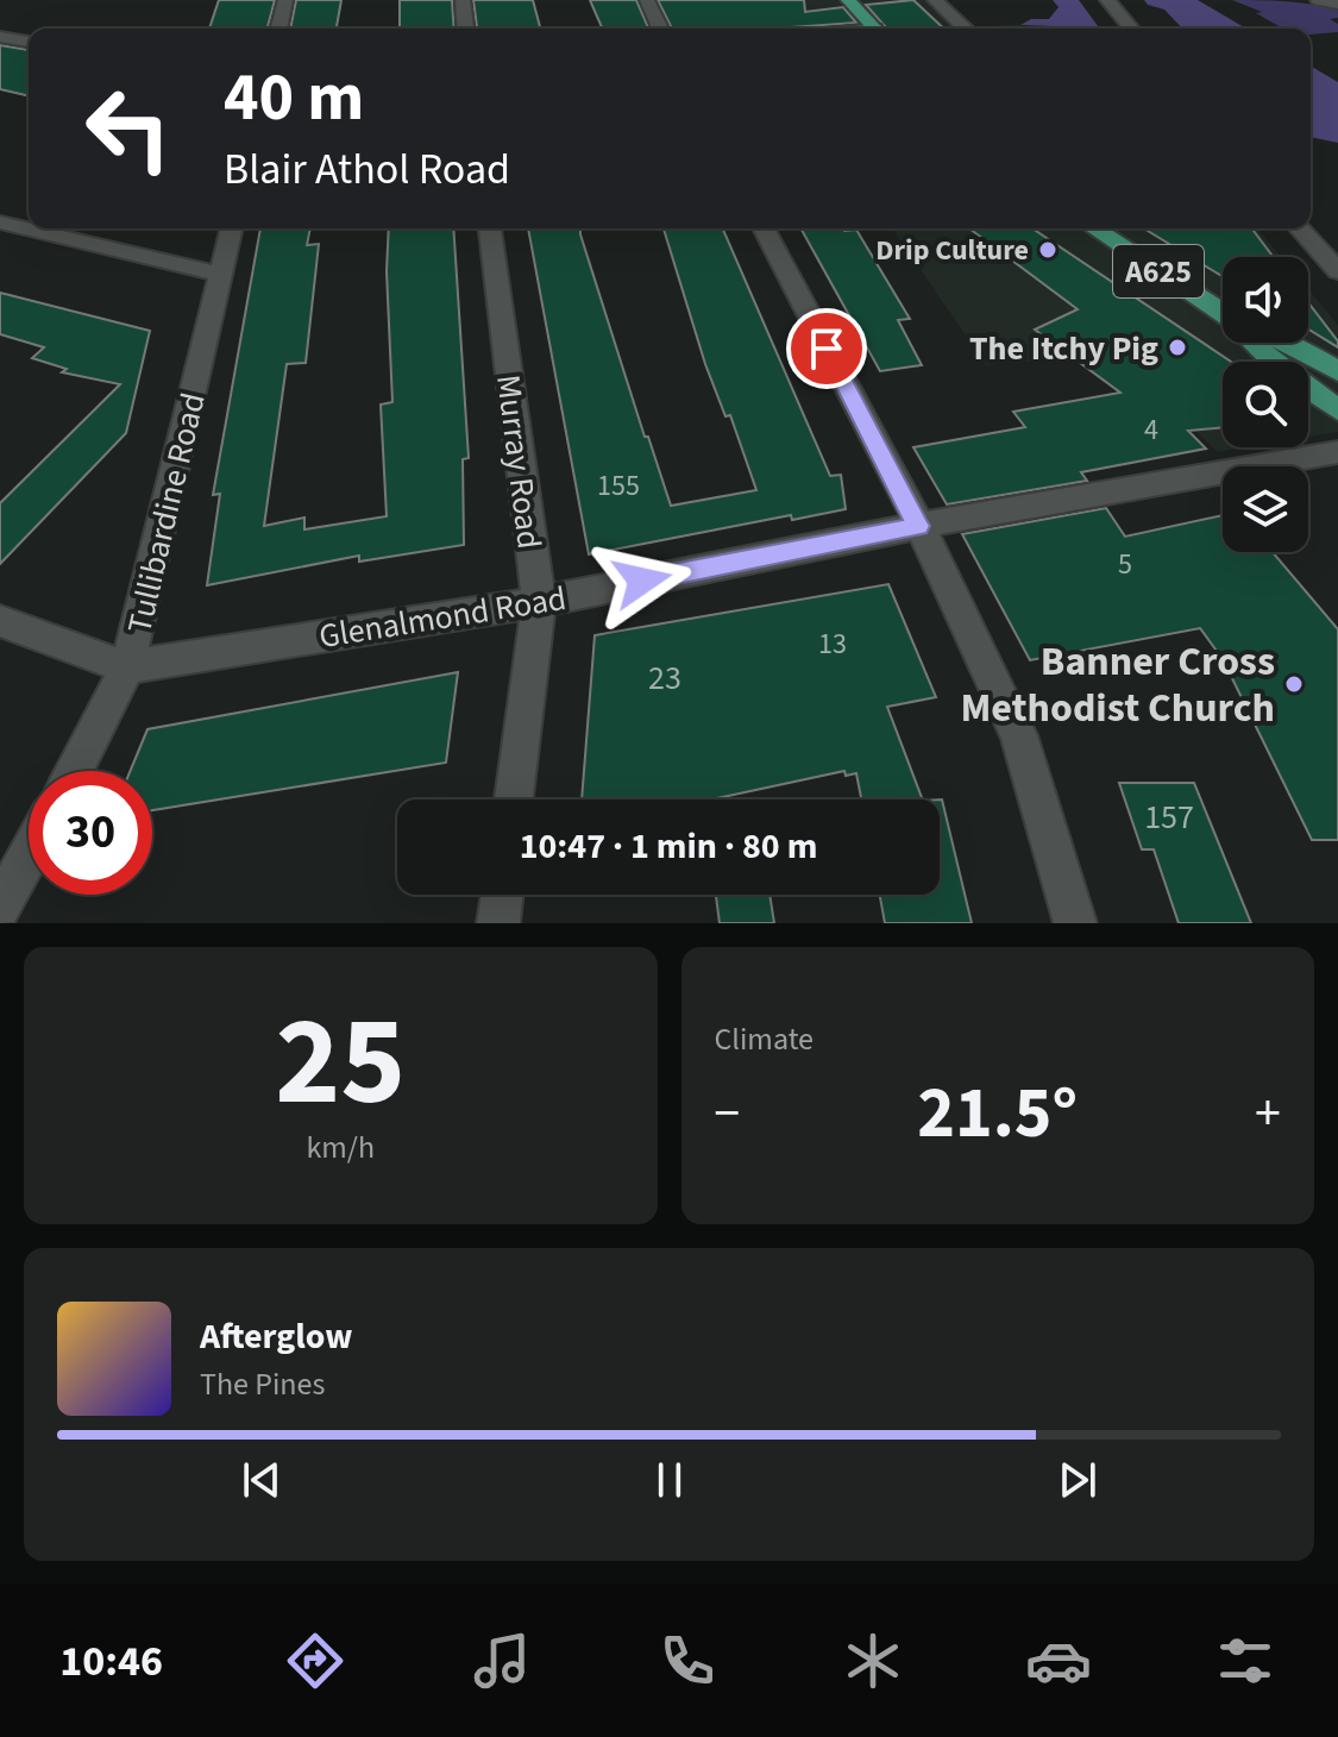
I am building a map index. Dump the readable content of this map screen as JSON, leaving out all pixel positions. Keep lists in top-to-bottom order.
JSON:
{
  "streets": {
    "main road": ["A625"],
    "street": ["Murray Road", "Tullibardine Road", "Glenalmond Road"]
  },
  "crossings": [
    ["Murray Road", "Glenalmond Road"],
    ["Tullibardine Road", "Glenalmond Road"]
  ],
  "places": ["Drip Culture", "The Itchy Pig", "Banner Cross Methodist Church"],
  "house_numbers": [
    "4",
    "155",
    "5",
    "13",
    "23",
    "157"
  ],
  "page": {
    "turn": ["40 m", "Blair Athol Road"],
    "limit": "30",
    "trip": "10:47 · 1 min · 80 m",
    "tile": [
      ["25", "km/h"],
      "Climate"
    ],
    "heat": ["−", "21.5°", "+"],
    "song": ["Afterglow", "The Pines"],
    "tabs": "10:46"
  }
}
